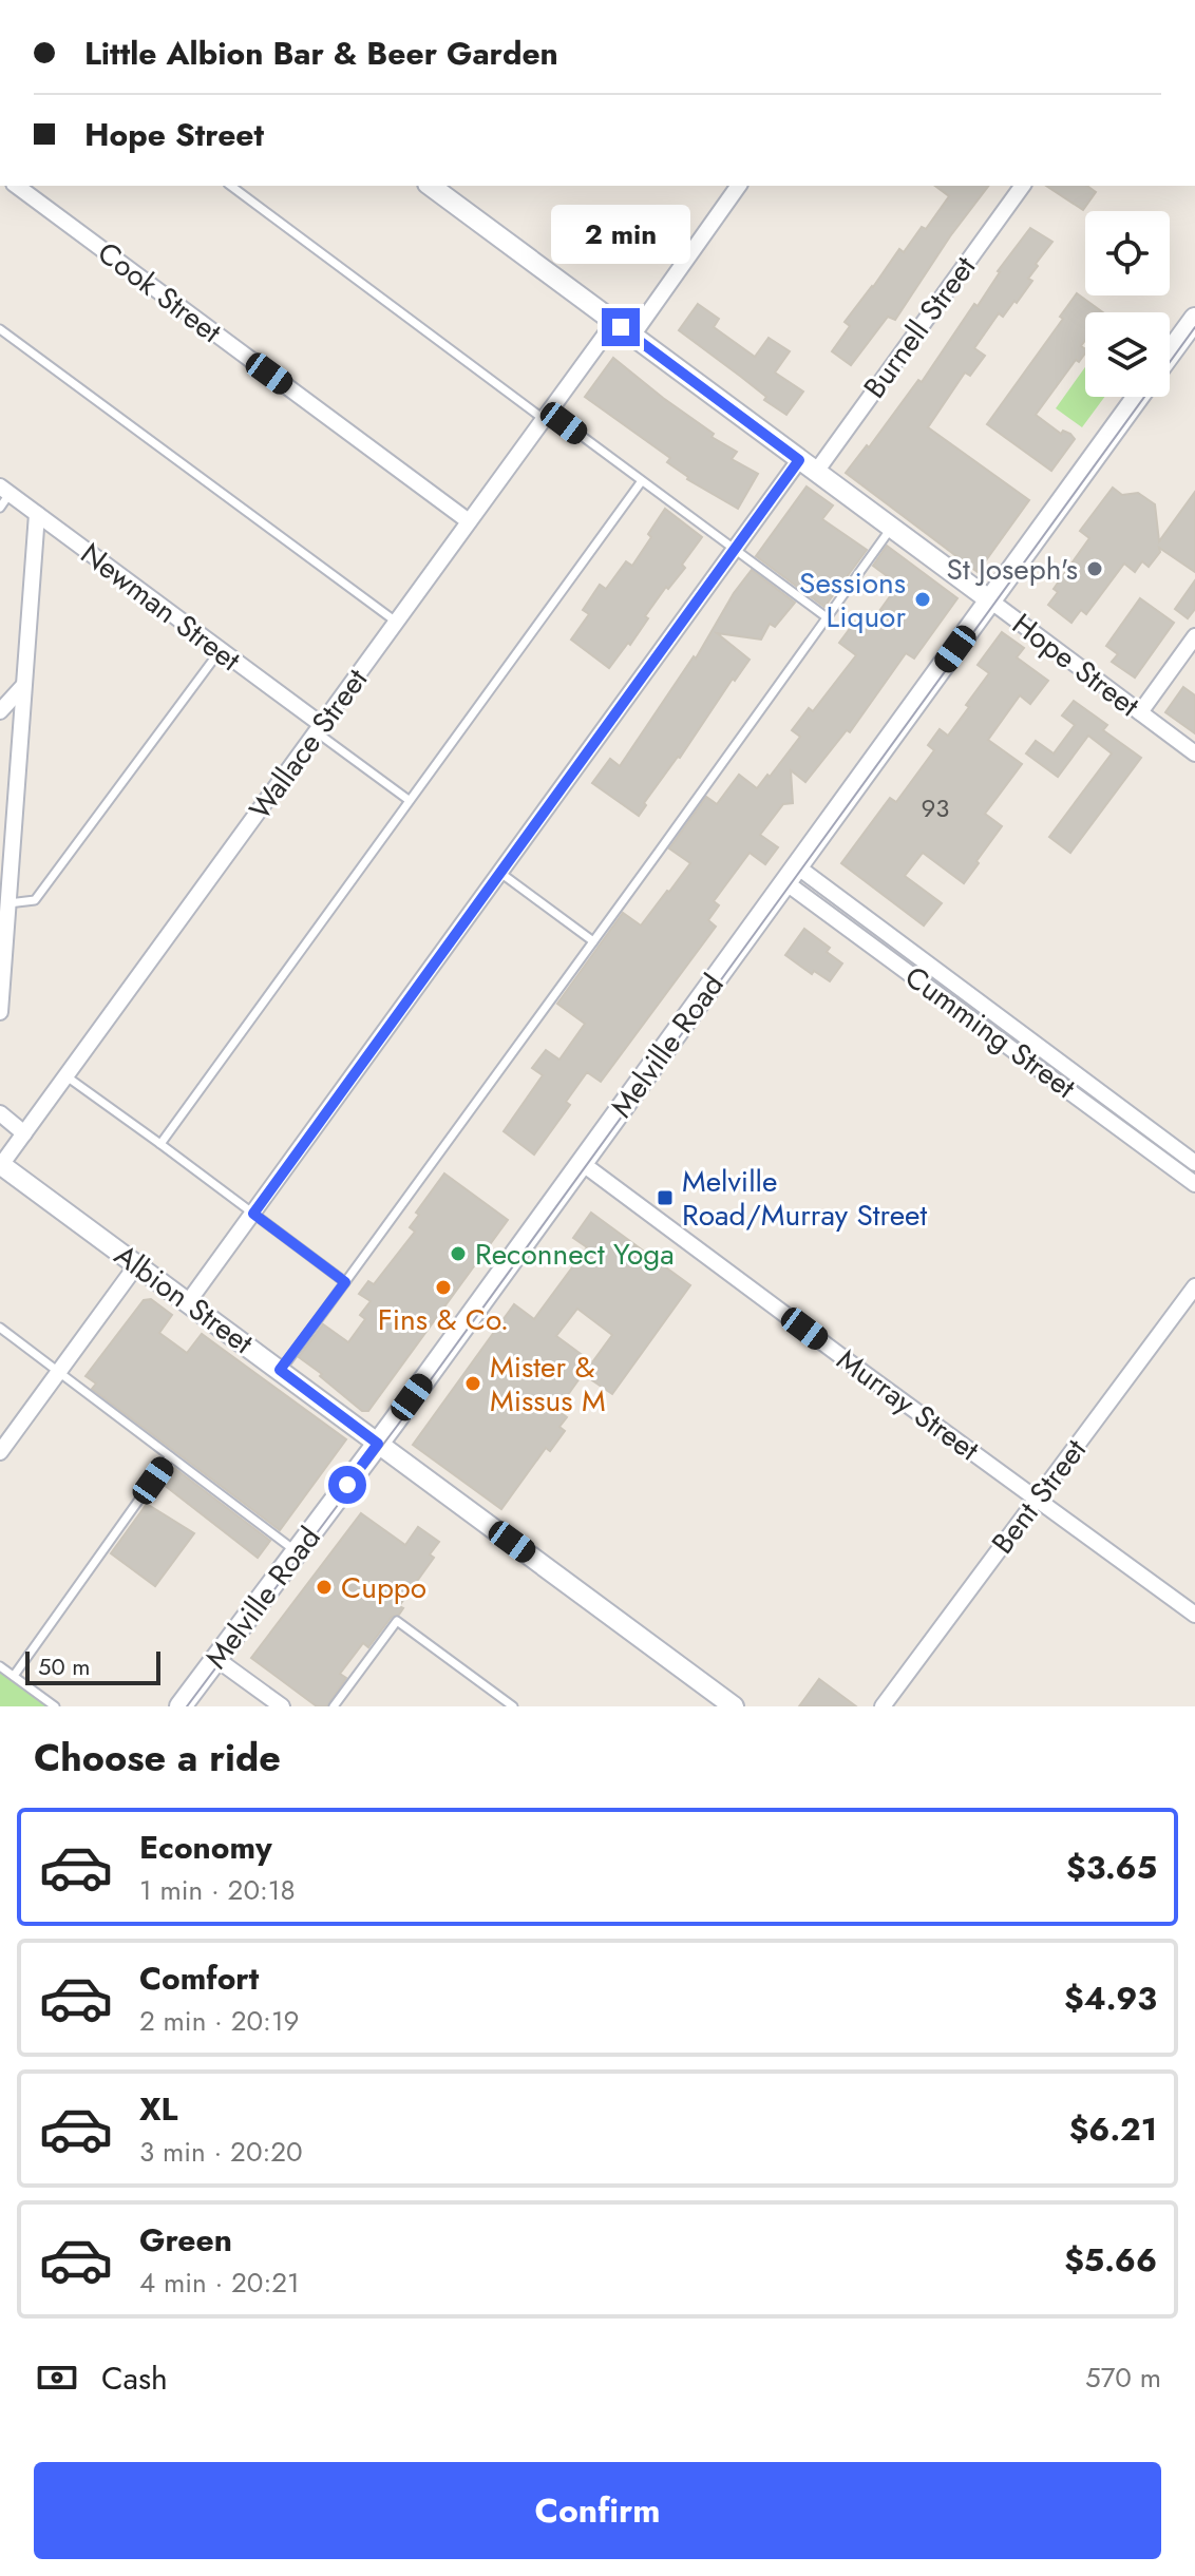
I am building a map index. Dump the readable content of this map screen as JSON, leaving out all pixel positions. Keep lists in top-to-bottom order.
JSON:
{
  "streets": {
    "main road": ["Melville Road"],
    "street": [
      "Cook Street",
      "Burnell Street",
      "Newman Street",
      "Hope Street",
      "Wallace Street",
      "Cumming Street",
      "Albion Street",
      "Murray Street",
      "Bent Street"
    ]
  },
  "crossings": [
    ["Cook Street", "Wallace Street"],
    ["Burnell Street", "Hope Street"],
    ["Burnell Street", "Albion Street"],
    ["Newman Street", "Wallace Street"],
    ["Hope Street", "Wallace Street"],
    ["Hope Street", "Melville Road"],
    ["Wallace Street", "Albion Street"],
    ["Cumming Street", "Melville Road"],
    ["Melville Road", "Albion Street"],
    ["Melville Road", "Murray Street"],
    ["Murray Street", "Bent Street"]
  ],
  "places": {
    "other": [
      "St Joseph's",
      "Sessions Liquor",
      "Reconnect Yoga",
      "Fins & Co.",
      "Mister & Missus M",
      "Cuppo"
    ],
    "transit": ["Melville Road/Murray Street"]
  },
  "house_numbers": ["93"],
  "scale_bar": "50 m",
  "page": {
    "banner": ["Little Albion Bar & Beer Garden", "Hope Street"],
    "bubble": "2 min",
    "scale": "50 m",
    "heading": "Choose a ride",
    "list": [
      {
        "name": "Economy",
        "note": "1 min · 20:18",
        "value": "$3.65"
      },
      {
        "name": "Comfort",
        "note": "2 min · 20:19",
        "value": "$4.93"
      },
      {
        "name": "XL",
        "note": "3 min · 20:20",
        "value": "$6.21"
      },
      {
        "name": "Green",
        "note": "4 min · 20:21",
        "value": "$5.66"
      }
    ],
    "pay": ["Cash", "570 m"],
    "buttons": "Confirm"
  }
}
